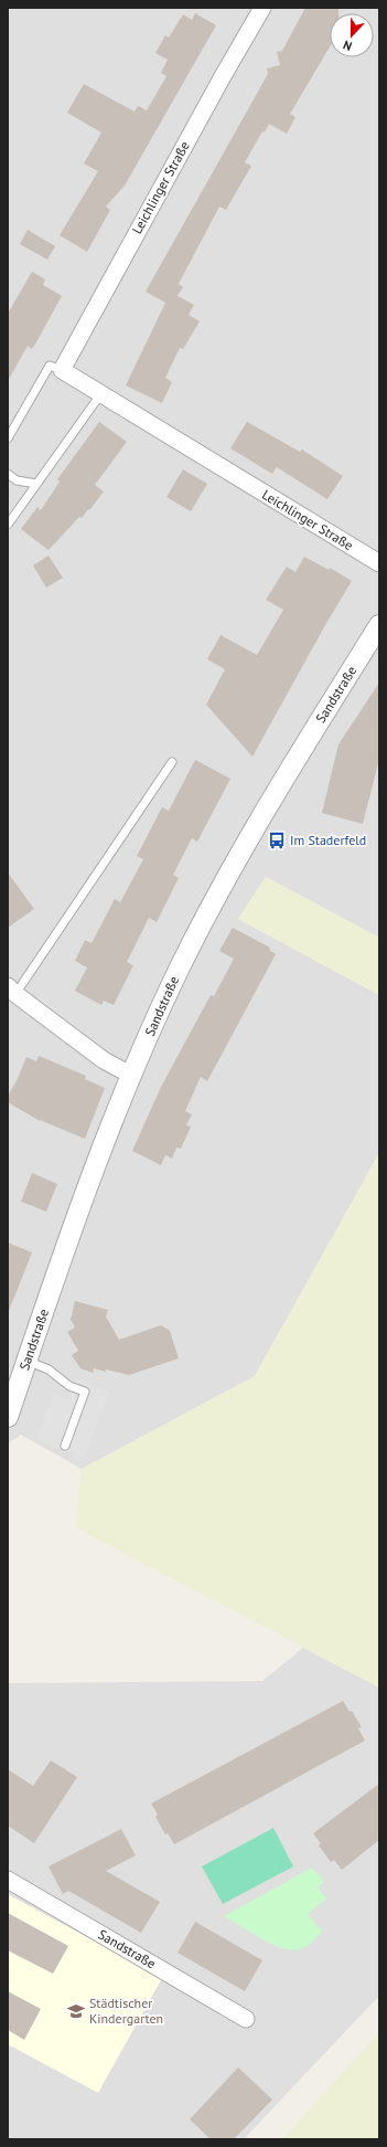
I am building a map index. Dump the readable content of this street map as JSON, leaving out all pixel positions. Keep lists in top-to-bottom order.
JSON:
{
  "streets": {
    "street": ["Leichlinger Straße", "Sandstraße"]
  },
  "places": {
    "bus stop": ["Im Staderfeld"],
    "school or university": ["Städtischer Kindergarten"]
  },
  "north": "bottom"
}
